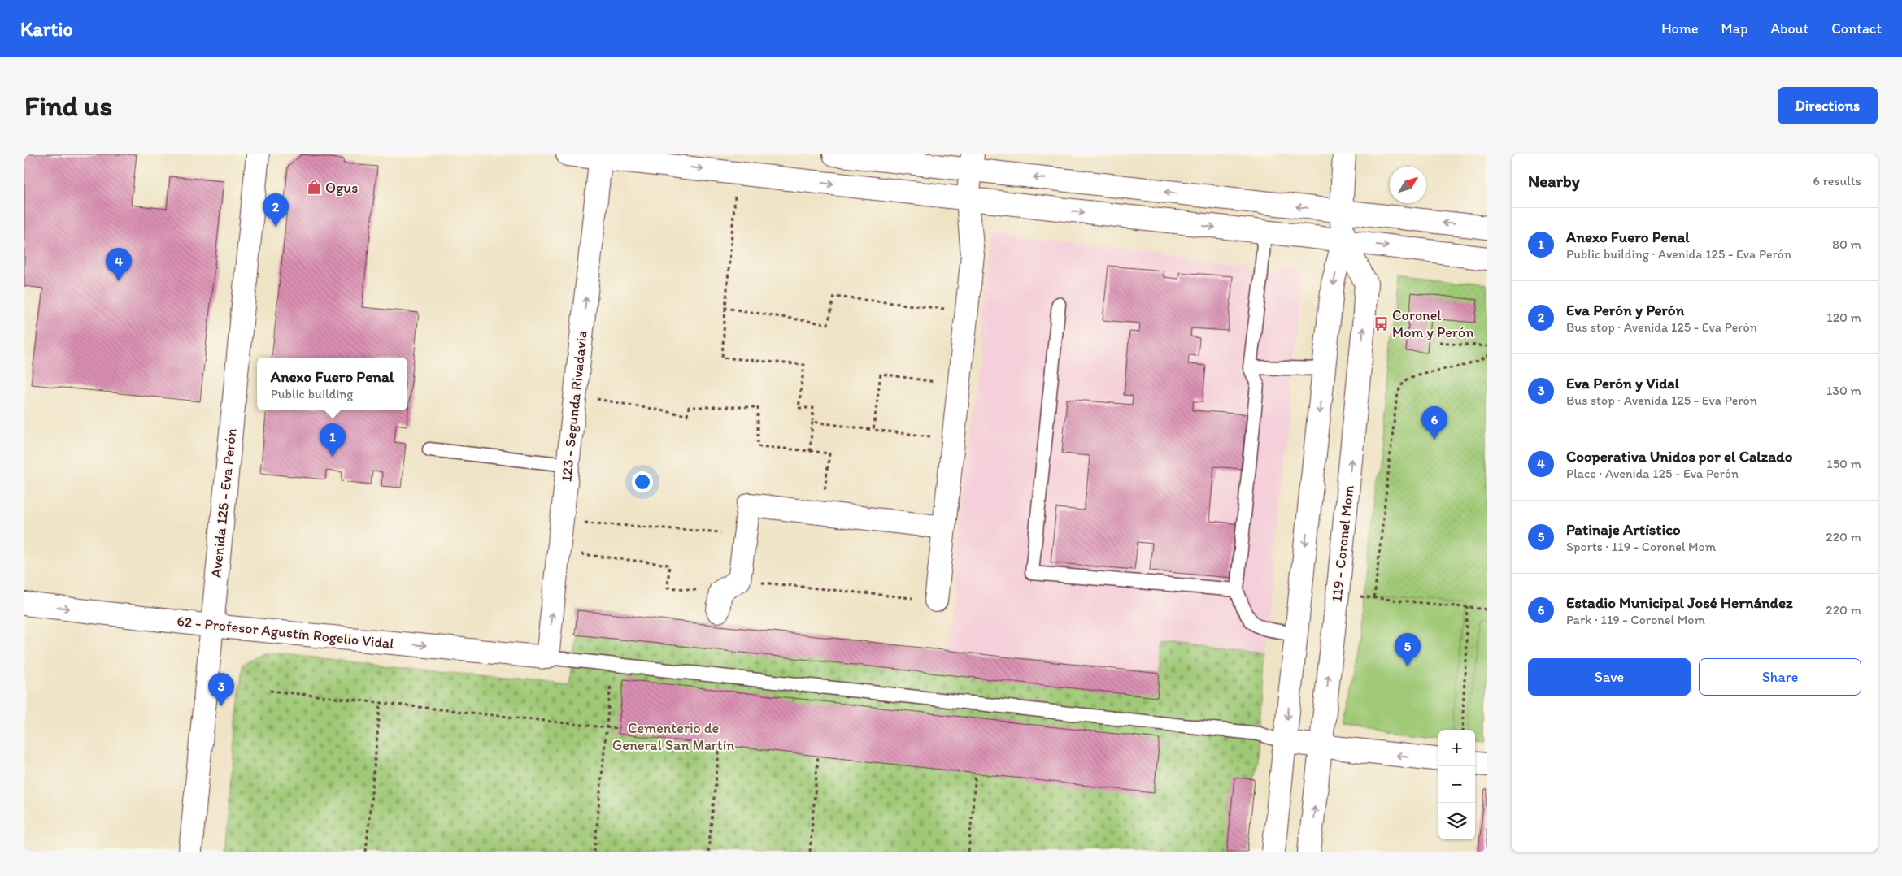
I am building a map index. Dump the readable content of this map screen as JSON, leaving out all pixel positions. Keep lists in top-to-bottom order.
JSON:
{
  "streets": {
    "main road": [
      "123 - Segunda Rivadavia",
      "Avenida 125 - Eva Perón",
      "119 - Coronel Mom",
      "62 - Profesor Agustín Rogelio Vidal"
    ]
  },
  "crossings": [
    ["123 - Segunda Rivadavia", "62 - Profesor Agustín Rogelio Vidal"],
    ["Avenida 125 - Eva Perón", "62 - Profesor Agustín Rogelio Vidal"]
  ],
  "one_way": ["123 - Segunda Rivadavia", "62 - Profesor Agustín Rogelio Vidal"],
  "parks": ["Cementerio de General San Martín"],
  "places": {
    "shop": ["Ogus"],
    "bus stop": ["Coronel Mom y Perón"]
  },
  "north": "top right",
  "page": {
    "header": "Kartio",
    "nav": [
      "Home",
      "Map",
      "About",
      "Contact"
    ],
    "buttons": [
      "Directions",
      ["Save", "Share"]
    ],
    "title": "Find us",
    "heading": ["Nearby", "6 results"],
    "pins": [
      "2",
      "4",
      "6",
      "1",
      "5",
      "3"
    ],
    "list": [
      {
        "mark": "1",
        "name": "Anexo Fuero Penal",
        "note": "Public building · Avenida 125 - Eva Perón",
        "value": "80 m"
      },
      {
        "mark": "2",
        "name": "Eva Perón y Perón",
        "note": "Bus stop · Avenida 125 - Eva Perón",
        "value": "120 m"
      },
      {
        "mark": "3",
        "name": "Eva Perón y Vidal",
        "note": "Bus stop · Avenida 125 - Eva Perón",
        "value": "130 m"
      },
      {
        "mark": "4",
        "name": "Cooperativa Unidos por el Calzado",
        "note": "Place · Avenida 125 - Eva Perón",
        "value": "150 m"
      },
      {
        "mark": "5",
        "name": "Patinaje Artístico",
        "note": "Sports · 119 - Coronel Mom",
        "value": "220 m"
      },
      {
        "mark": "6",
        "name": "Estadio Municipal José Hernández",
        "note": "Park · 119 - Coronel Mom",
        "value": "220 m"
      }
    ],
    "popup": ["Anexo Fuero Penal", "Public building"],
    "map_buttons": ["+", "−"]
  }
}
